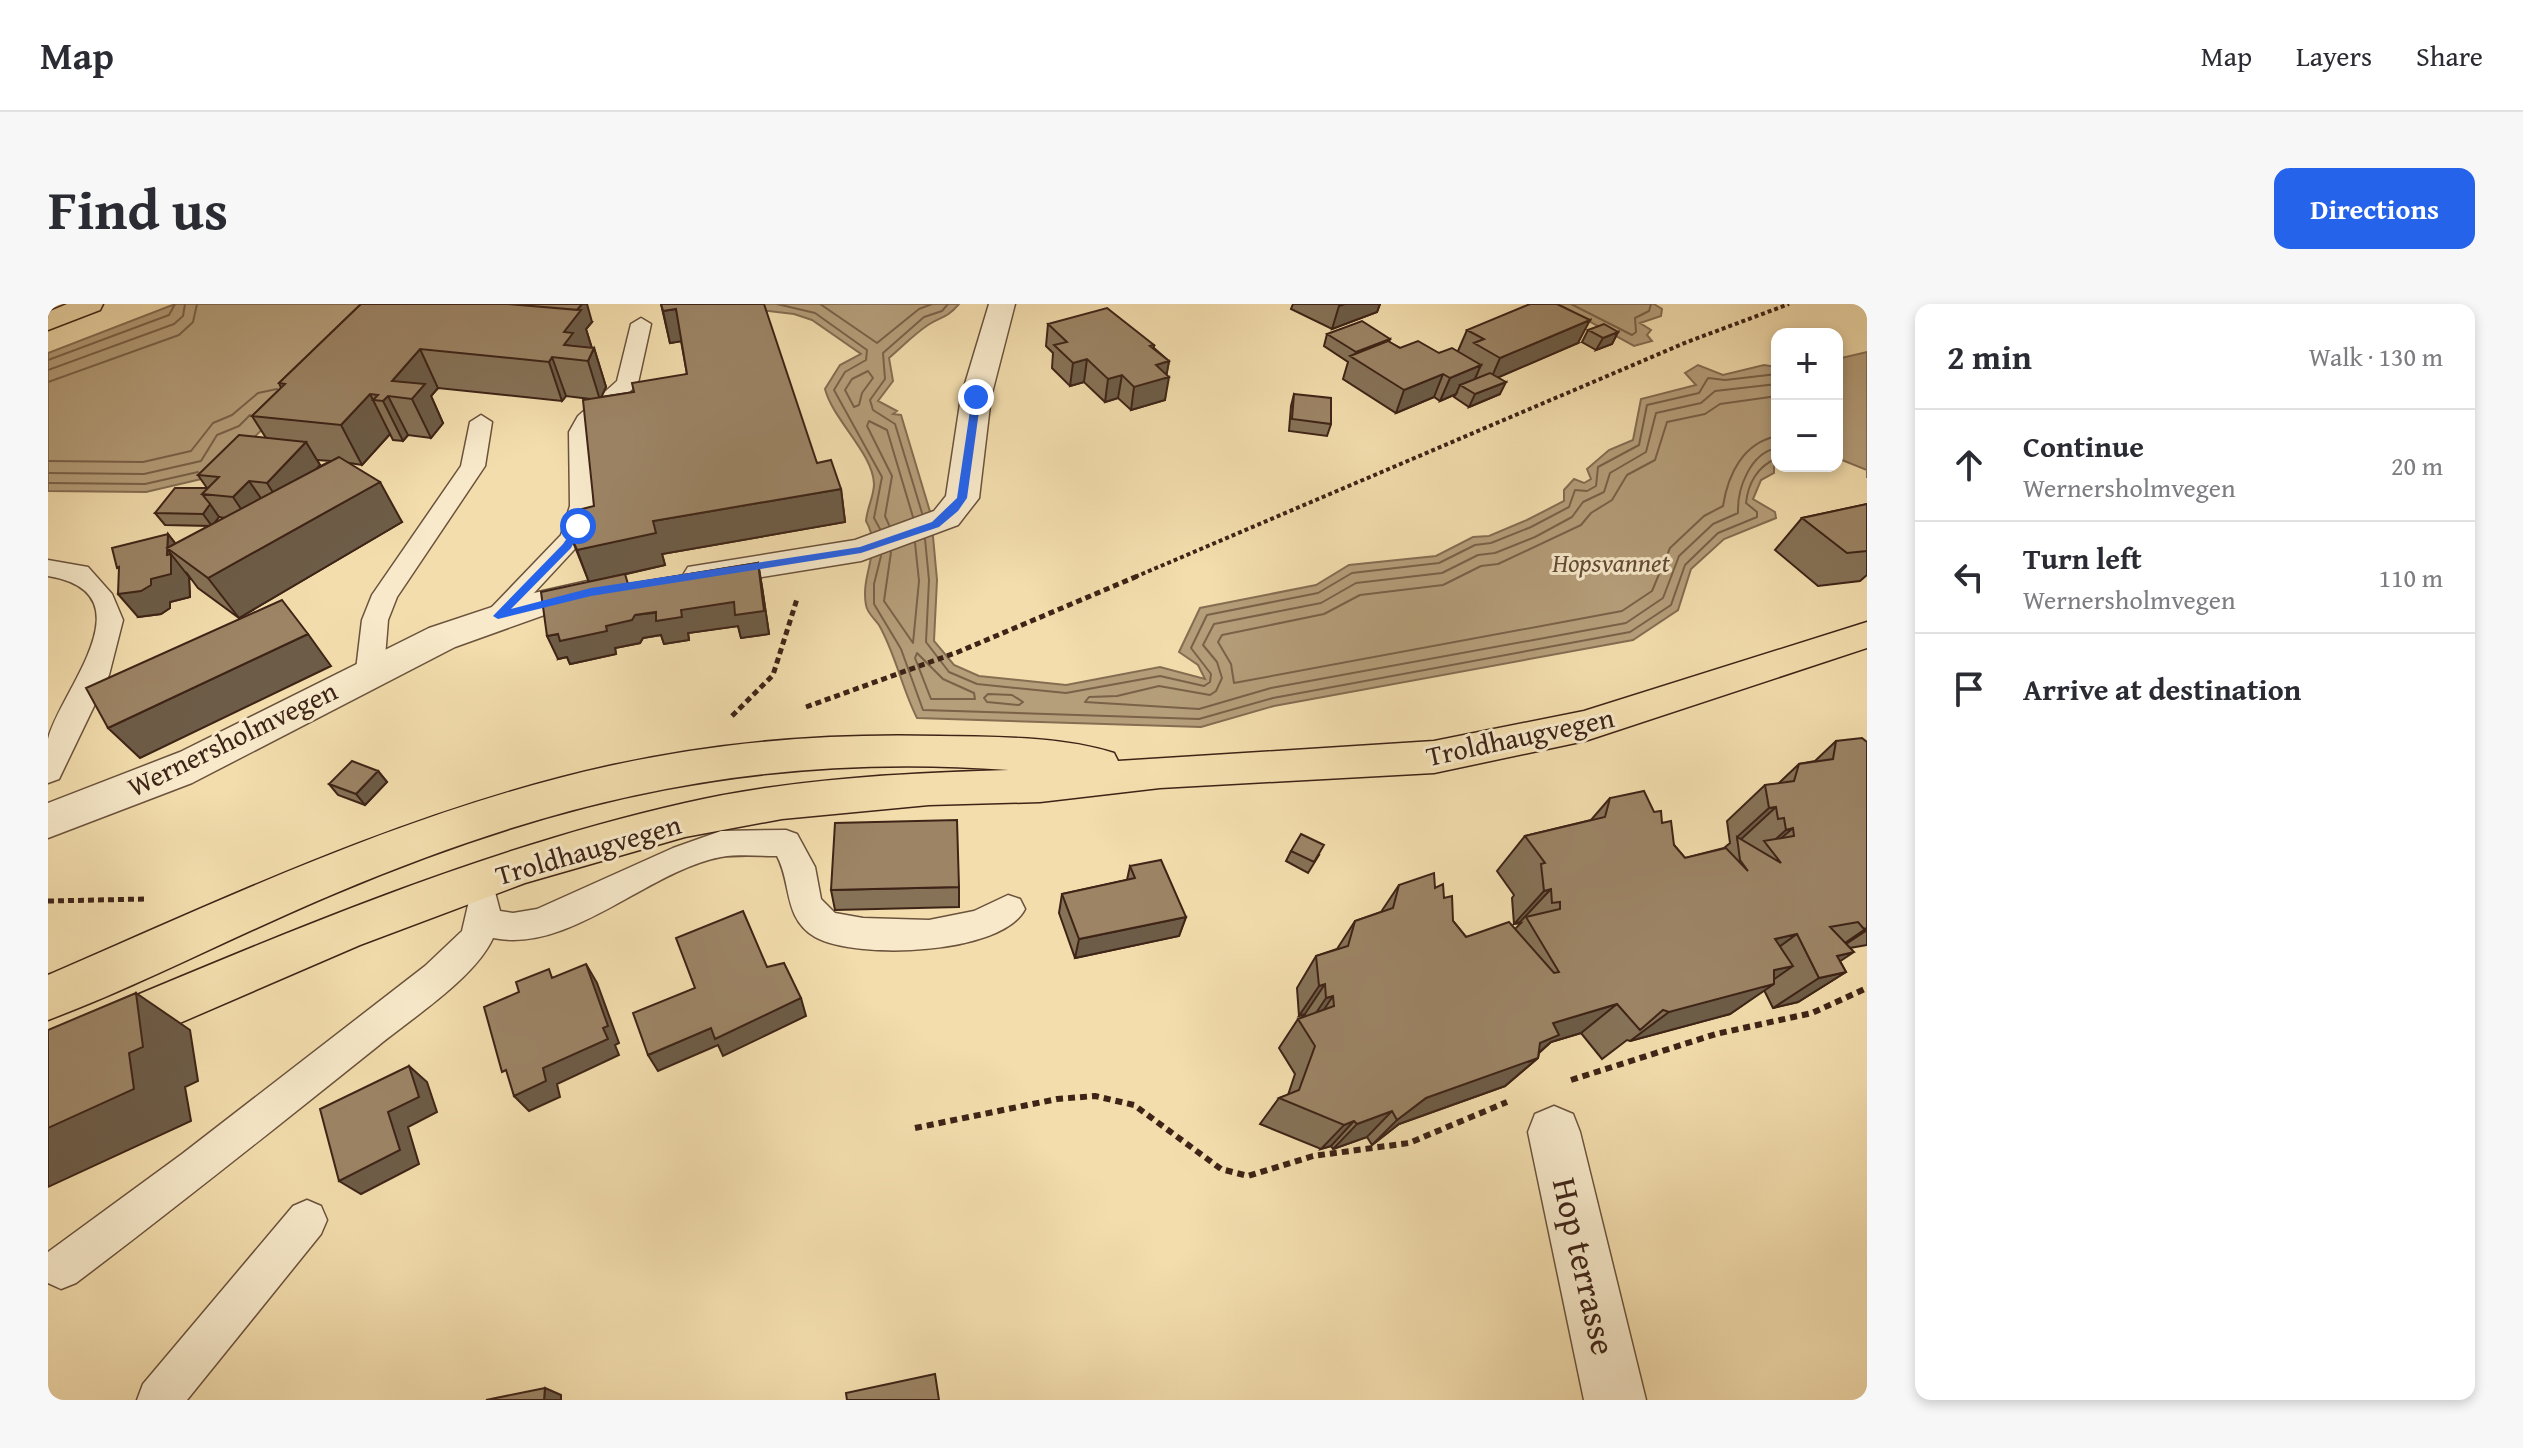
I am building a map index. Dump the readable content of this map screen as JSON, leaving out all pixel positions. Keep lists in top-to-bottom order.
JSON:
{
  "streets": {
    "main road": ["Troldhaugvegen"],
    "street": ["Wernersholmvegen", "Hop terrasse"]
  },
  "water": ["Hopsvannet"],
  "page": {
    "header": "Map",
    "nav": ["Map", "Layers", "Share"],
    "title": "Find us",
    "buttons": "Directions",
    "heading": ["2 min", "Walk · 130 m"],
    "map_buttons": ["+", "−"],
    "list": [
      ["Continue", "Wernersholmvegen", "20 m"],
      ["Turn left", "Wernersholmvegen", "110 m"],
      "Arrive at destination"
    ]
  }
}
